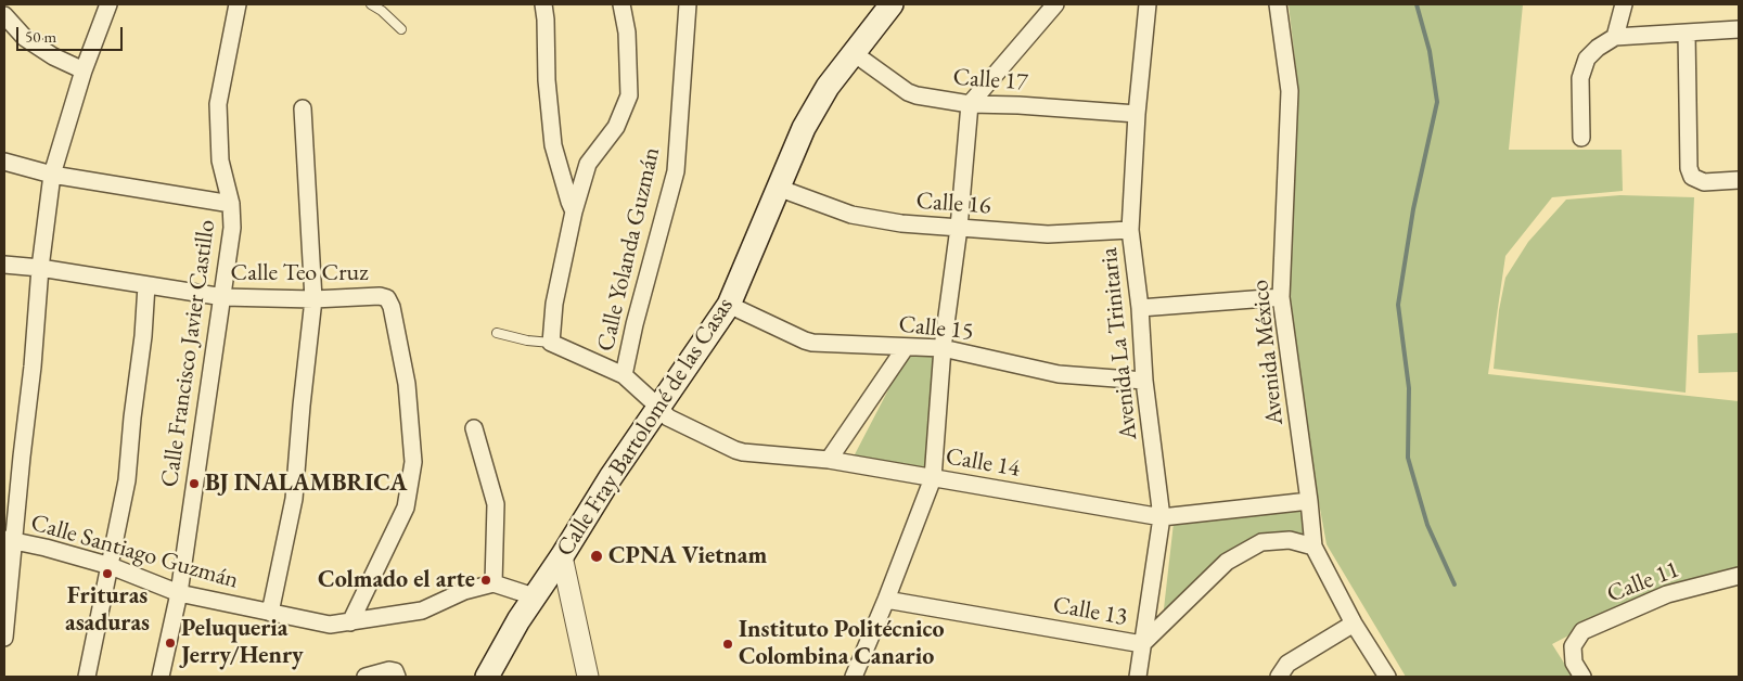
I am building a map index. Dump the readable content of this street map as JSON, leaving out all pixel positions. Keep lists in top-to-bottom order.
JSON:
{
  "streets": {
    "main road": ["Calle Fray Bartolomé de las Casas"],
    "street": [
      "Calle 17",
      "Calle 16",
      "Calle Yolanda Guzmán",
      "Calle Teo Cruz",
      "Calle 15",
      "Avenida La Trinitaria",
      "Avenida México",
      "Calle Francisco Javier Castillo",
      "Calle 14",
      "Calle Santiago Guzmán",
      "Calle 11",
      "Calle 13"
    ]
  },
  "crossings": [
    ["Calle 17", "Avenida La Trinitaria"],
    ["Calle 17", "Calle Fray Bartolomé de las Casas"],
    ["Calle 16", "Avenida La Trinitaria"],
    ["Calle 16", "Calle Fray Bartolomé de las Casas"],
    ["Calle Yolanda Guzmán", "Calle 14"],
    ["Calle Teo Cruz", "Calle Francisco Javier Castillo"],
    ["Calle Teo Cruz", "Calle Santiago Guzmán"],
    ["Calle 15", "Avenida La Trinitaria"],
    ["Calle 15", "Calle Fray Bartolomé de las Casas"],
    ["Avenida La Trinitaria", "Calle 14"],
    ["Avenida La Trinitaria", "Calle 13"],
    ["Avenida México", "Calle 14"],
    ["Avenida México", "Calle 13"],
    ["Calle Francisco Javier Castillo", "Calle Santiago Guzmán"],
    ["Calle Fray Bartolomé de las Casas", "Calle 14"]
  ],
  "places": [
    "BJ INALAMBRICA",
    "CPNA Vietnam",
    "Frituras asaduras",
    "Colmado el arte",
    "Peluqueria Jerry/Henry",
    "Instituto Politécnico Colombina Canario"
  ],
  "scale_bar": "50 m"
}
